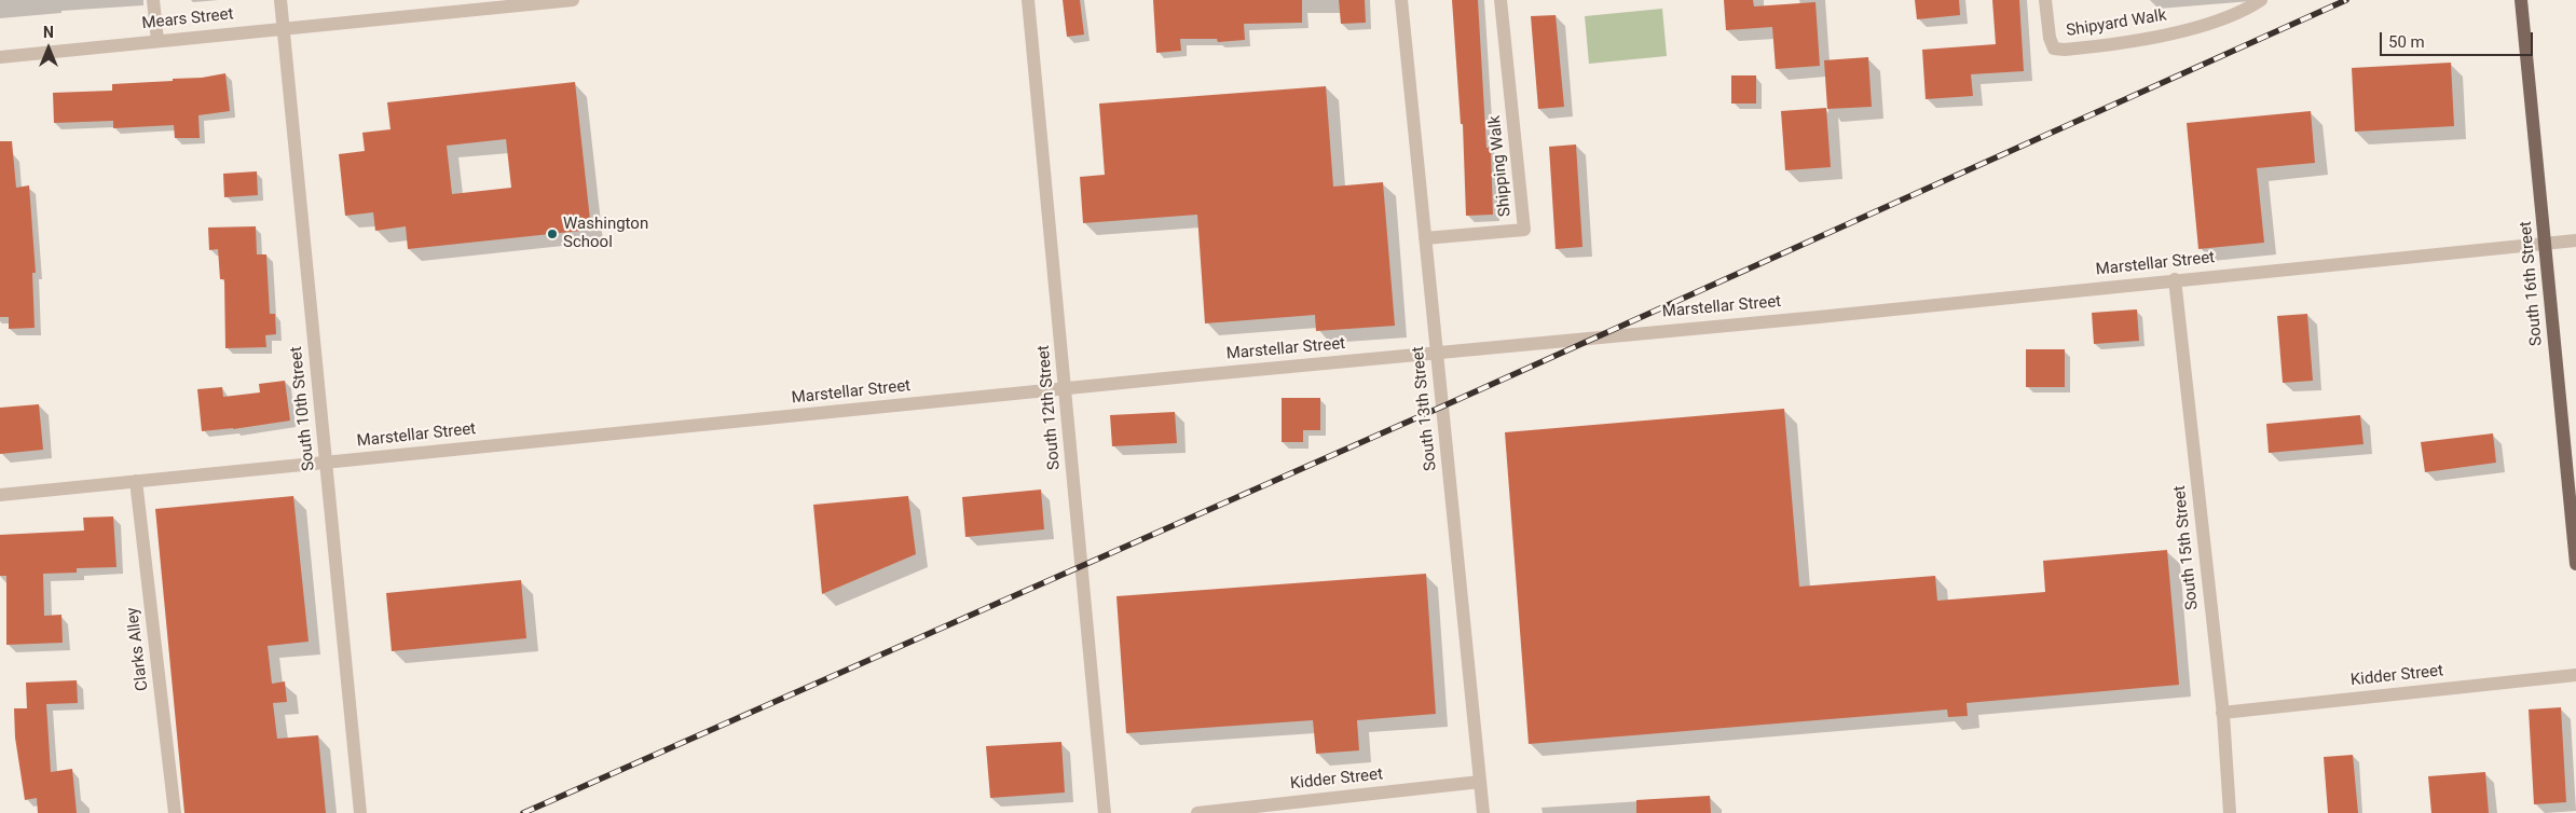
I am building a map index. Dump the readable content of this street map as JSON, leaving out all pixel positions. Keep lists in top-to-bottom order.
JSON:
{
  "streets": {
    "main road": ["South 16th Street"],
    "street": [
      "Mears Street",
      "Shipyard Walk",
      "Shipping Walk",
      "Marstellar Street",
      "South 12th Street",
      "South 10th Street",
      "South 13th Street",
      "South 15th Street",
      "Clarks Alley",
      "Kidder Street"
    ]
  },
  "crossings": [
    ["Mears Street", "South 10th Street"],
    ["Shipping Walk", "South 13th Street"],
    ["Marstellar Street", "South 16th Street"],
    ["Marstellar Street", "South 12th Street"],
    ["Marstellar Street", "South 10th Street"],
    ["Marstellar Street", "South 13th Street"],
    ["Marstellar Street", "South 15th Street"],
    ["Marstellar Street", "Clarks Alley"],
    ["South 13th Street", "Kidder Street"],
    ["South 15th Street", "Kidder Street"]
  ],
  "places": ["Washington School"],
  "scale_bar": "50 m",
  "north": "top"
}
